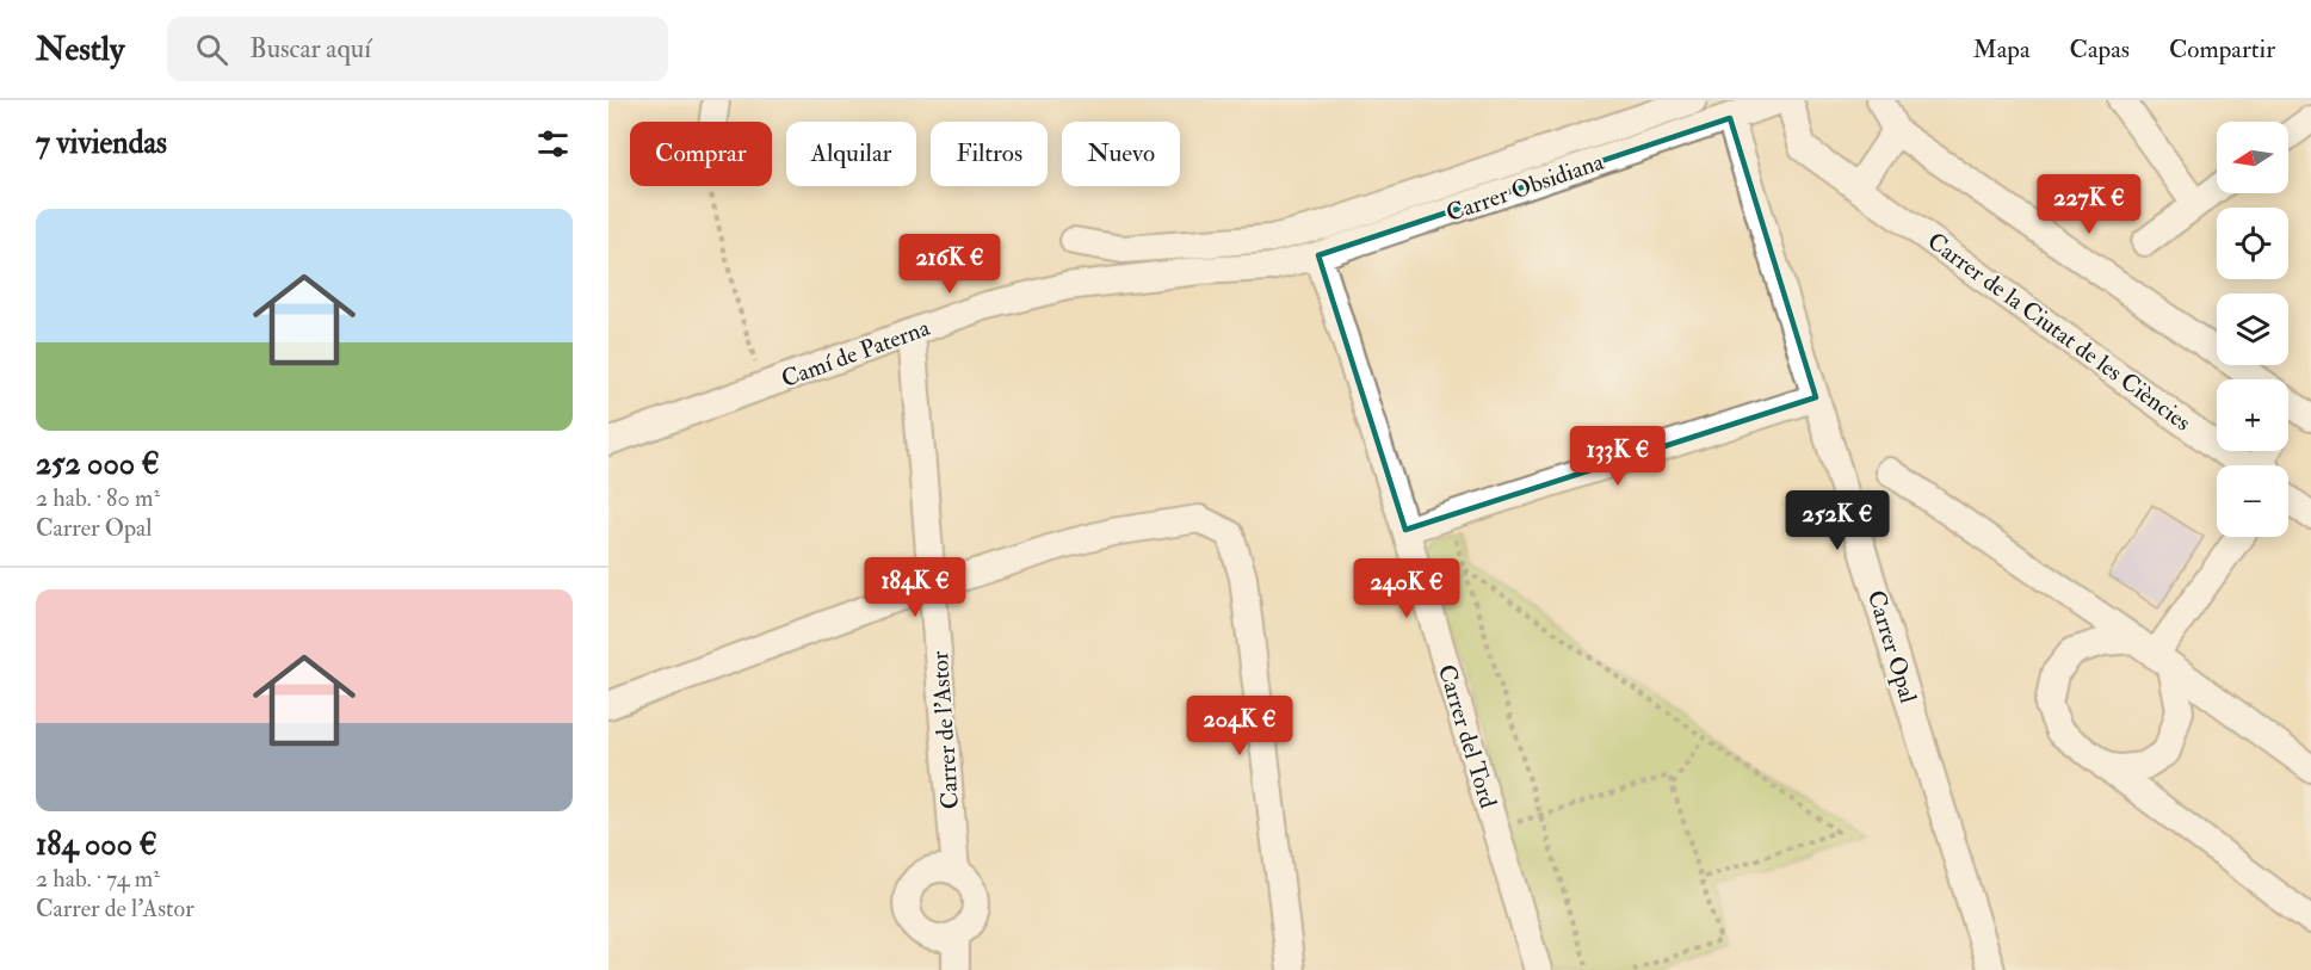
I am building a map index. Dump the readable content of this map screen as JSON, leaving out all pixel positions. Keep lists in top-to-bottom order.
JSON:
{
  "streets": {
    "street": [
      "Carrer Obsidiana",
      "Carrer de la Ciutat de les Ciències",
      "Camí de Paterna",
      "Carrer Opal",
      "Carrer de l'Astor",
      "Carrer del Tord"
    ]
  },
  "crossings": [
    ["Carrer Obsidiana", "Camí de Paterna"],
    ["Carrer Obsidiana", "Carrer Opal"],
    ["Carrer Obsidiana", "Carrer del Tord"],
    ["Camí de Paterna", "Carrer de l'Astor"],
    ["Camí de Paterna", "Carrer del Tord"]
  ],
  "north": "left",
  "page": {
    "header": "Nestly",
    "search": "Buscar aquí",
    "nav": ["Mapa", "Capas", "Compartir"],
    "heading": "7 viviendas",
    "map_buttons": ["+", "−"],
    "chip": [
      "Comprar",
      "Alquilar",
      "Filtros",
      "Nuevo"
    ],
    "price": [
      "227K €",
      "216K €",
      "133K €",
      "252K €",
      "184K €",
      "240K €",
      "204K €"
    ],
    "list": [
      {
        "name": "252 000 €",
        "note": "2 hab. · 80 m² · Carrer Opal"
      },
      {
        "name": "184 000 €",
        "note": "2 hab. · 74 m² · Carrer de l'Astor"
      }
    ]
  }
}
